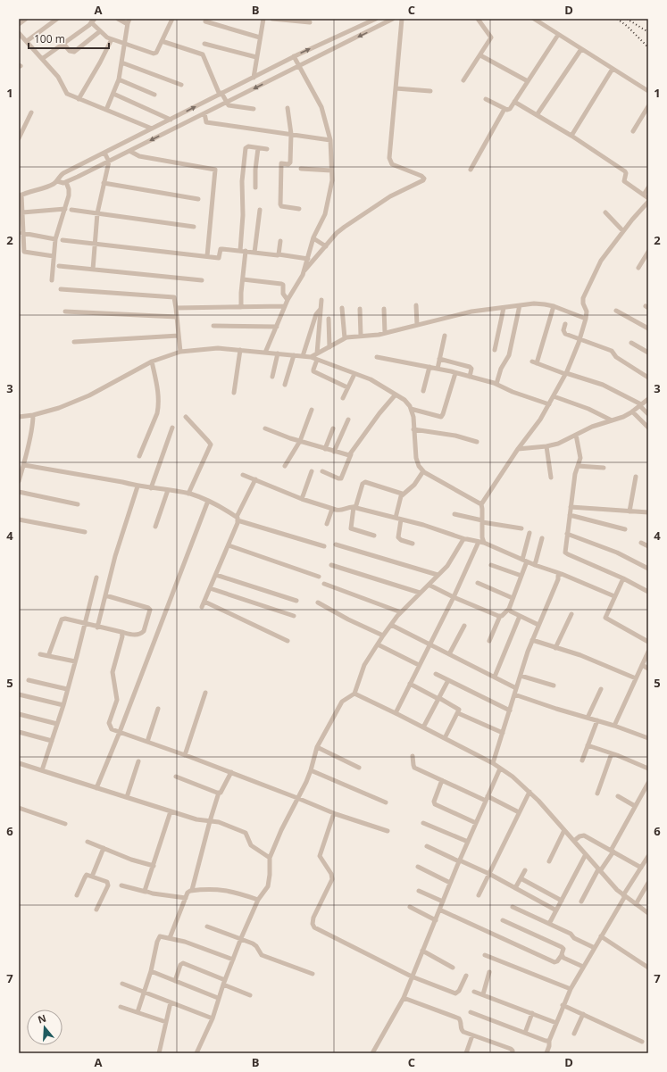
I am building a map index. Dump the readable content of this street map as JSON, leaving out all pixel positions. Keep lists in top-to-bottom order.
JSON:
{
  "scale_bar": "100 m",
  "north": "top",
  "grid": {
    "columns": [
      "A",
      "B",
      "C",
      "D"
    ],
    "rows": [
      "1",
      "2",
      "3",
      "4",
      "5",
      "6",
      "7"
    ]
  }
}
